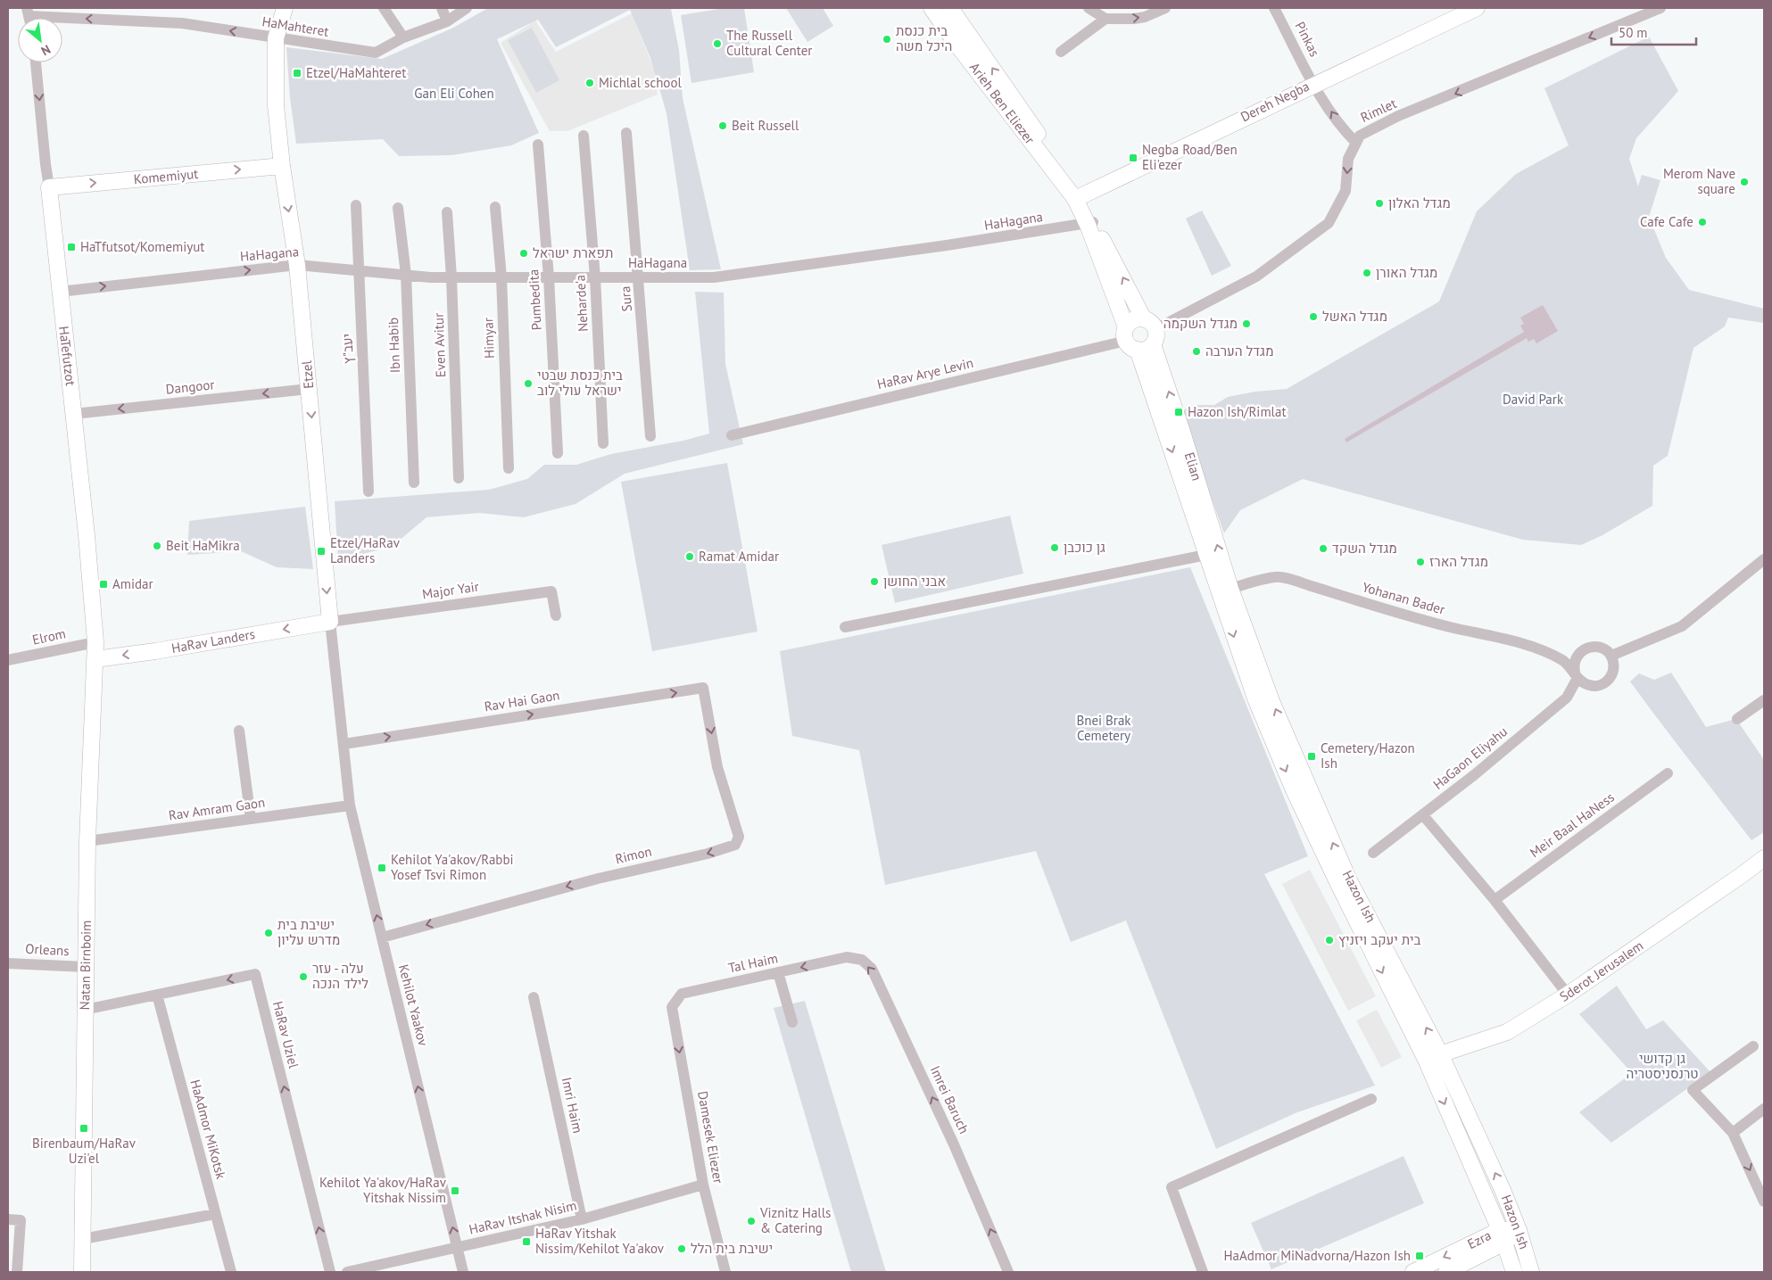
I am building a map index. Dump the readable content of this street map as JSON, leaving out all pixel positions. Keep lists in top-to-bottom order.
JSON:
{
  "streets": {
    "street": [
      "HaMahteret",
      "Pinkas",
      "Dereh Negba",
      "Arieh Ben Eliezer",
      "Rimlet",
      "Komemiyut",
      "HaHagana",
      "Sura",
      "Pumbedita",
      "Neharde'a",
      "Himyar",
      "Ibn Habib",
      "Even Avitur",
      "יעב\"ץ",
      "HaTefutzot",
      "HaRav Arye Levin",
      "Etzel",
      "Dangoor",
      "Elian",
      "Major Yair",
      "Yohanan Bader",
      "Elrom",
      "HaRav Landers",
      "Rav Hai Gaon",
      "HaGaon Eliyahu",
      "Rav Amram Gaon",
      "Meir Baal HaNess",
      "Rimon",
      "Hazon Ish",
      "Orleans",
      "Tal Haim",
      "Natan Birnboim",
      "Sderot Jerusalem",
      "Kehilot Yaakov",
      "HaRav Uziel",
      "Imrei Baruch",
      "Imri Haim",
      "HaAdmor MiKotsk",
      "Damesek Eliezer",
      "HaRav Itshak Nisim",
      "Ezra"
    ]
  },
  "crossings": [
    ["HaMahteret", "Etzel"],
    ["Pinkas", "Dereh Negba"],
    ["Pinkas", "Rimlet"],
    ["Dereh Negba", "Arieh Ben Eliezer"],
    ["Dereh Negba", "Elian"],
    ["Arieh Ben Eliezer", "Elian"],
    ["Rimlet", "Elian"],
    ["Komemiyut", "HaTefutzot"],
    ["Komemiyut", "Etzel"],
    ["HaHagana", "Sura"],
    ["HaHagana", "Pumbedita"],
    ["HaHagana", "Neharde'a"],
    ["HaHagana", "Himyar"],
    ["HaHagana", "Ibn Habib"],
    ["HaHagana", "Even Avitur"],
    ["HaHagana", "יעב\"ץ"],
    ["HaHagana", "HaTefutzot"],
    ["HaHagana", "Etzel"],
    ["HaHagana", "Elian"],
    ["HaTefutzot", "Dangoor"],
    ["HaTefutzot", "Elrom"],
    ["HaTefutzot", "HaRav Landers"],
    ["HaTefutzot", "Natan Birnboim"],
    ["HaRav Arye Levin", "Elian"],
    ["Etzel", "Dangoor"],
    ["Etzel", "Major Yair"],
    ["Etzel", "HaRav Landers"],
    ["Etzel", "Rav Hai Gaon"],
    ["Etzel", "Kehilot Yaakov"],
    ["Elian", "Yohanan Bader"],
    ["Elian", "Hazon Ish"],
    ["Major Yair", "HaRav Landers"],
    ["Yohanan Bader", "HaGaon Eliyahu"],
    ["Yohanan Bader", "Hazon Ish"],
    ["HaRav Landers", "Natan Birnboim"],
    ["Rav Hai Gaon", "Rimon"],
    ["Rav Hai Gaon", "Kehilot Yaakov"],
    ["Rav Amram Gaon", "Natan Birnboim"],
    ["Rav Amram Gaon", "Kehilot Yaakov"],
    ["Rimon", "Kehilot Yaakov"],
    ["Hazon Ish", "Sderot Jerusalem"],
    ["Hazon Ish", "Ezra"],
    ["Orleans", "Natan Birnboim"],
    ["Tal Haim", "Imrei Baruch"],
    ["Tal Haim", "Damesek Eliezer"],
    ["Natan Birnboim", "HaRav Uziel"],
    ["Kehilot Yaakov", "HaRav Itshak Nisim"],
    ["HaRav Uziel", "HaAdmor MiKotsk"],
    ["Imri Haim", "HaRav Itshak Nisim"],
    ["Damesek Eliezer", "HaRav Itshak Nisim"]
  ],
  "one_way": [
    "HaMahteret",
    "Pinkas",
    "Rimlet",
    "Komemiyut",
    "Etzel",
    "Dangoor",
    "HaRav Landers",
    "Rav Hai Gaon",
    "Tal Haim",
    "Kehilot Yaakov",
    "HaRav Uziel",
    "Imrei Baruch",
    "Damesek Eliezer"
  ],
  "parks": [
    "Gan Eli Cohen",
    "David Park",
    "Bnei Brak Cemetery",
    "גן קדושי טרנסניסטריה"
  ],
  "places": {
    "other": [
      "בית כנסת היכל משה",
      "The Russell Cultural Center",
      "Michlal school",
      "Beit Russell",
      "Merom Nave square",
      "מגדל האלון",
      "Cafe Cafe",
      "תפארת ישראל",
      "מגדל האורן",
      "מגדל האשל",
      "מגדל השקמה",
      "מגדל הערבה",
      "בית כנסת שבטי ישראל עולי לוב",
      "Beit HaMikra",
      "גן כוכבן",
      "מגדל השקד",
      "Ramat Amidar",
      "מגדל הארז",
      "אבני החושן",
      "ישיבת בית מדרש עליון",
      "בית יעקב ויזניץ",
      "עלה - עזר לילד הנכה",
      "Viznitz Halls & Catering",
      "ישיבת בית הלל"
    ],
    "transit": [
      "Etzel/HaMahteret",
      "Negba Road/Ben Eli'ezer",
      "HaTfutsot/Komemiyut",
      "Hazon Ish/Rimlat",
      "Etzel/HaRav Landers",
      "Amidar",
      "Cemetery/Hazon Ish",
      "Kehilot Ya'akov/Rabbi Yosef Tsvi Rimon",
      "Birenbaum/HaRav Uzi'el",
      "Kehilot Ya'akov/HaRav Yitshak Nissim",
      "HaRav Yitshak Nissim/Kehilot Ya'akov",
      "HaAdmor MiNadvorna/Hazon Ish"
    ]
  },
  "scale_bar": "50 m",
  "north": "bottom right"
}
